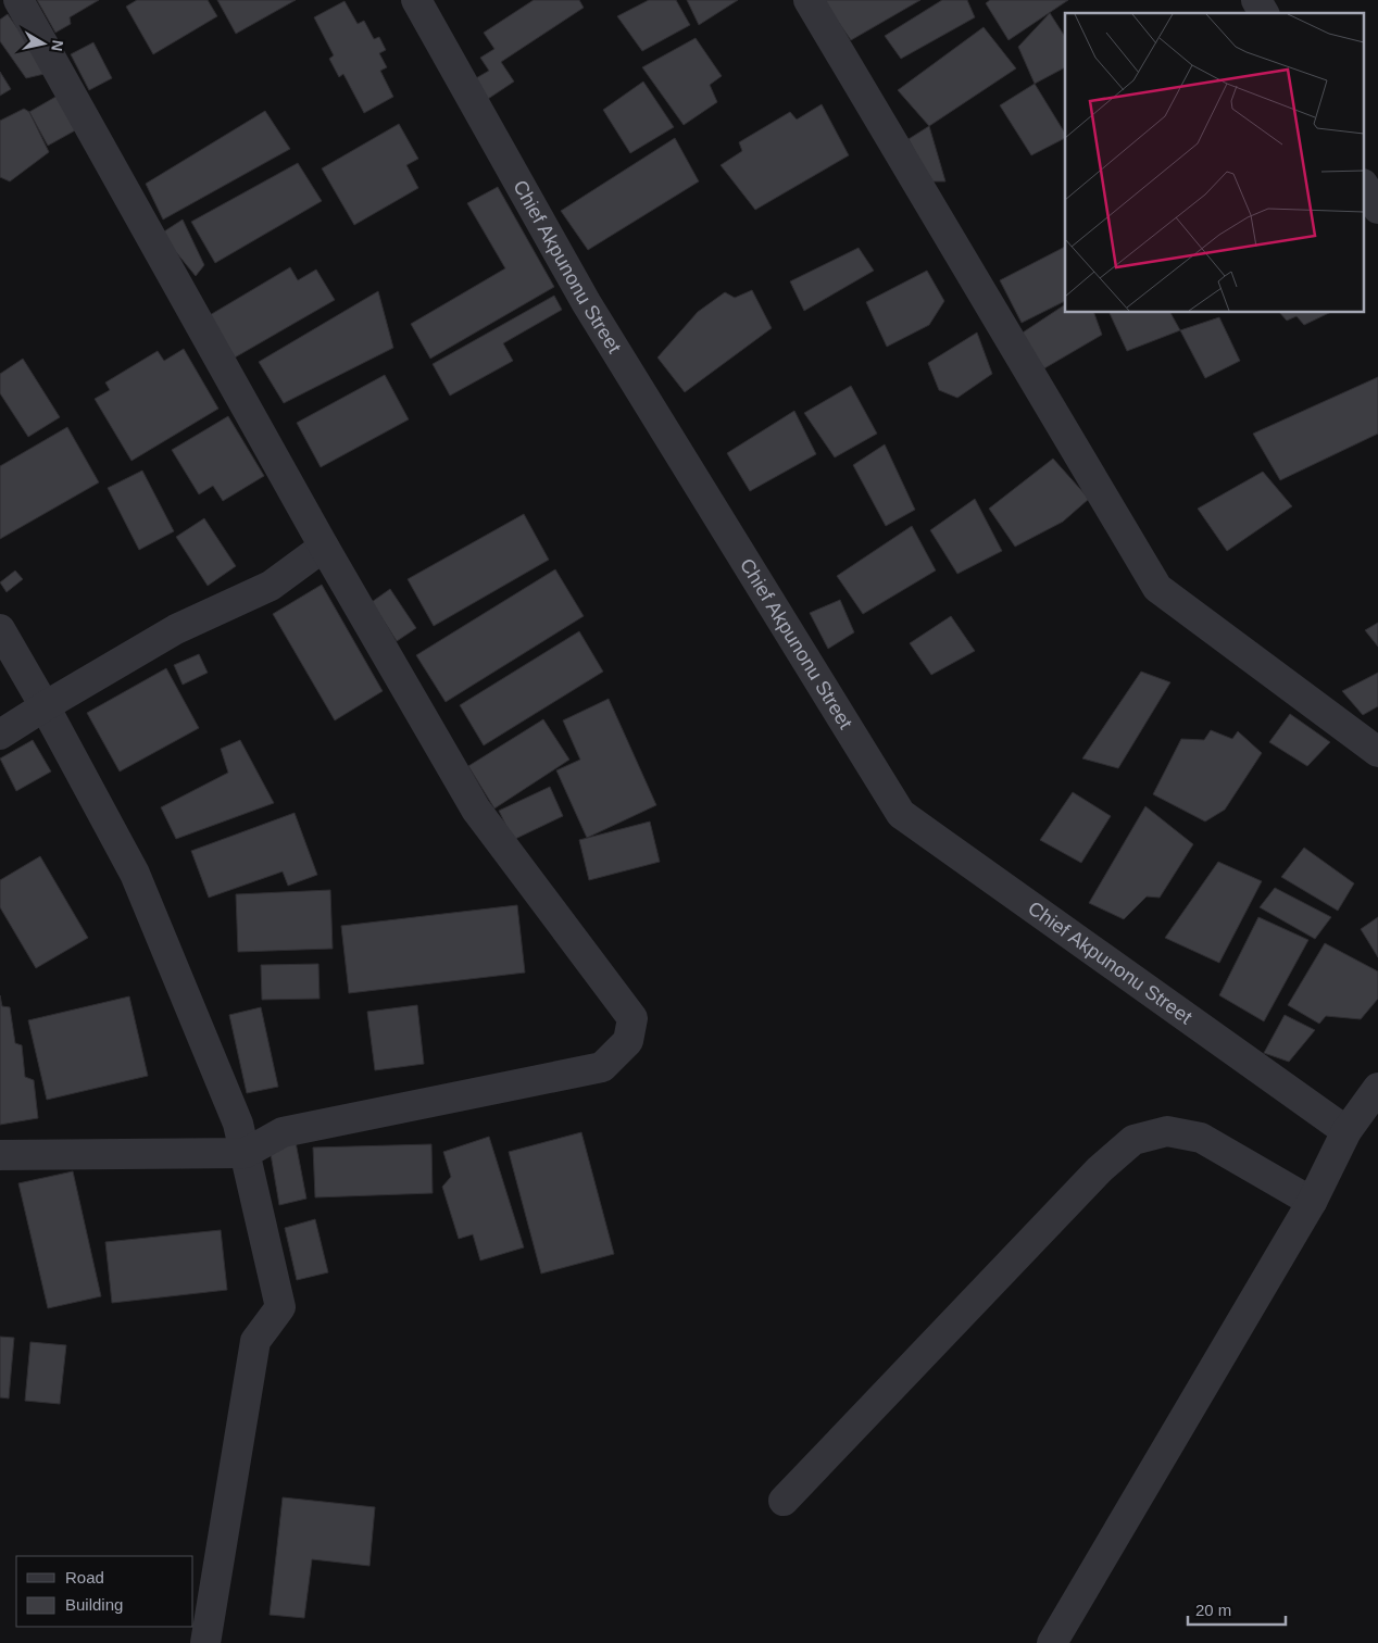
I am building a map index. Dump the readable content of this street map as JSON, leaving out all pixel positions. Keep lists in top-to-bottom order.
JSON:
{
  "streets": {
    "street": ["Chief Akpunonu Street"]
  },
  "legend": ["Road", "Building"],
  "scale_bar": "20 m",
  "north": "right"
}
